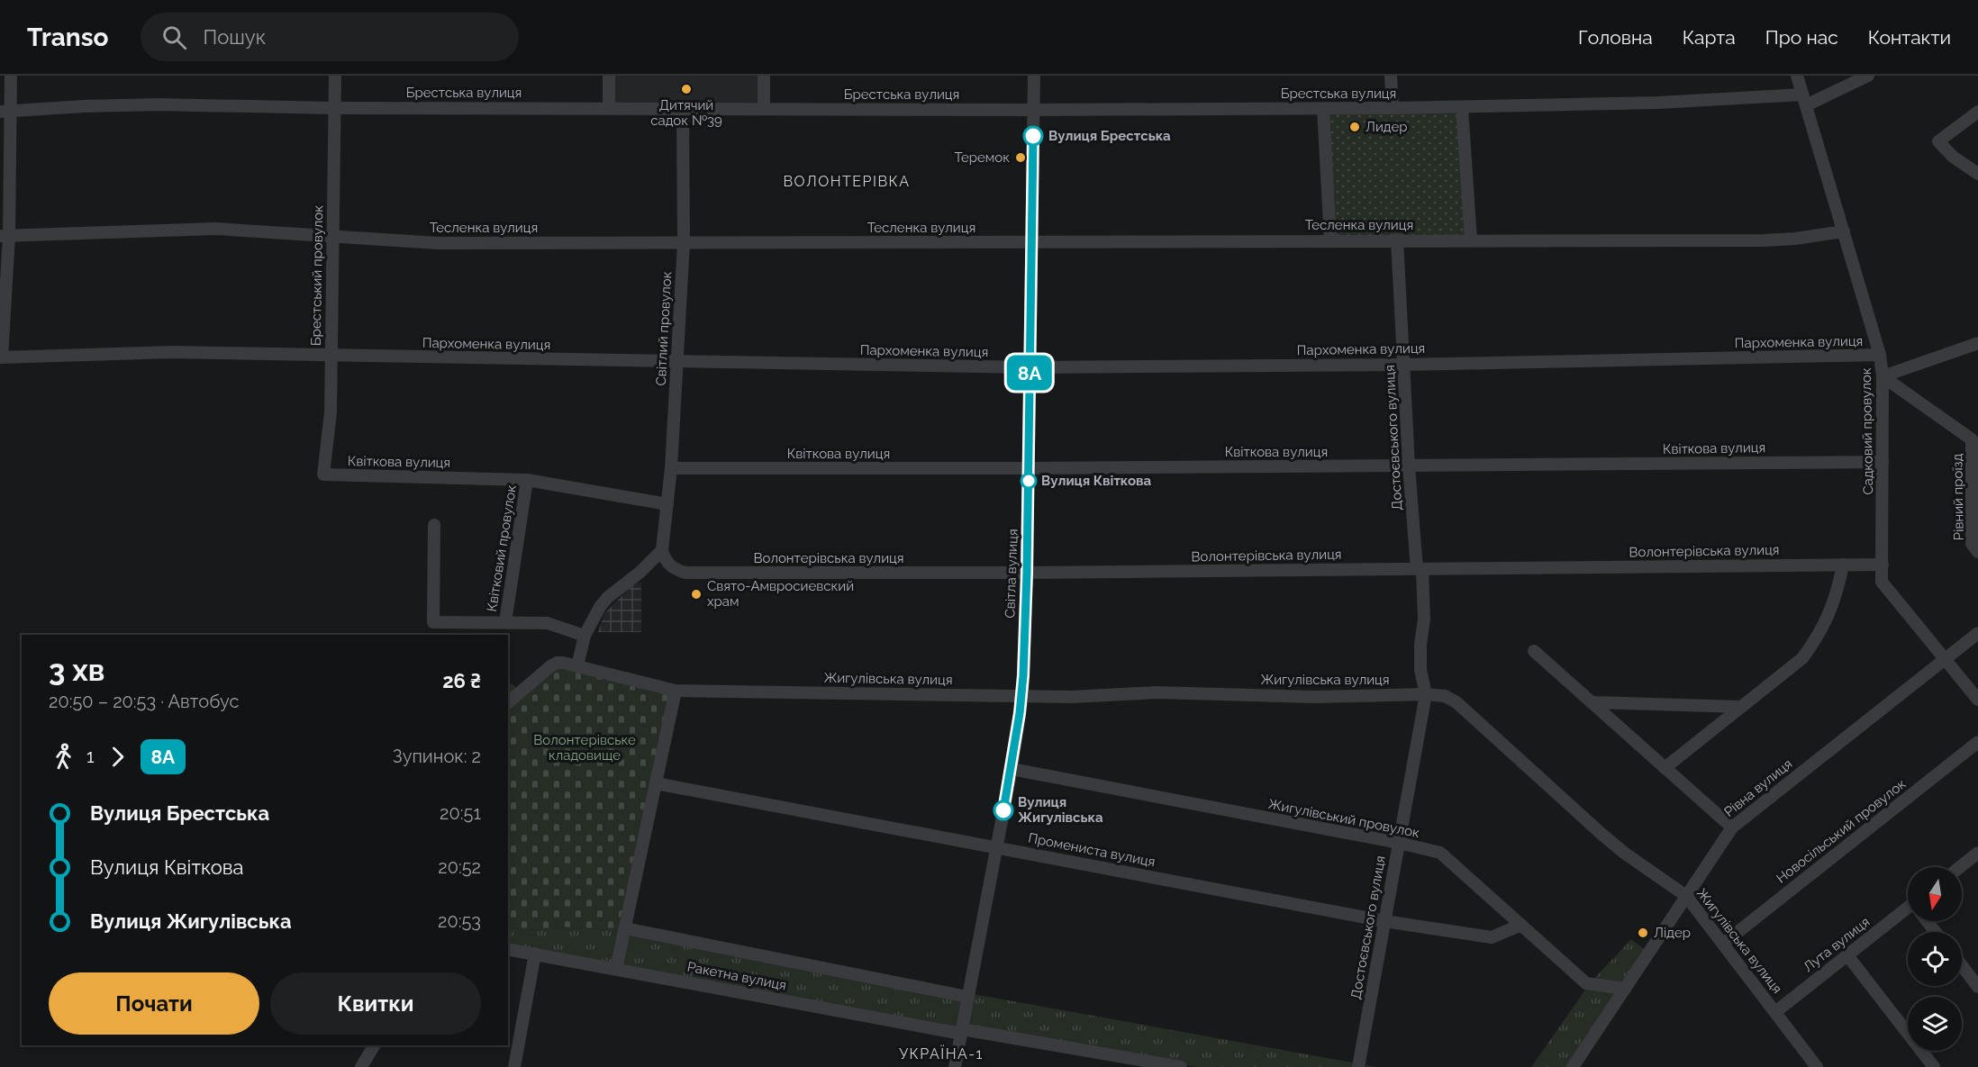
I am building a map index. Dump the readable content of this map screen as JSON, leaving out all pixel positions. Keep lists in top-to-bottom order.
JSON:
{
  "streets": {
    "street": [
      "Брестська вулиця",
      "Тесленка вулиця",
      "Брестський провулок",
      "Світлий провулок",
      "Пархоменка вулиця",
      "Садковий провулок",
      "Достоєвського вулиця",
      "Квіткова вулиця",
      "Рівний проїзд",
      "Квітковий провулок",
      "Волонтерівська вулиця",
      "Світла вулиця",
      "Жигулівська вулиця",
      "Рівна вулиця",
      "Жигулівський провулок",
      "Новосільський провулок",
      "Промениста вулиця",
      "Лута вулиця",
      "Ракетна вулиця"
    ]
  },
  "crossings": [
    ["Брестська вулиця", "Брестський провулок"],
    ["Брестська вулиця", "Світлий провулок"],
    ["Брестська вулиця", "Садковий провулок"],
    ["Брестська вулиця", "Світла вулиця"],
    ["Тесленка вулиця", "Брестський провулок"],
    ["Тесленка вулиця", "Світлий провулок"],
    ["Тесленка вулиця", "Садковий провулок"],
    ["Тесленка вулиця", "Достоєвського вулиця"],
    ["Тесленка вулиця", "Світла вулиця"],
    ["Брестський провулок", "Пархоменка вулиця"],
    ["Брестський провулок", "Квіткова вулиця"],
    ["Світлий провулок", "Пархоменка вулиця"],
    ["Світлий провулок", "Квіткова вулиця"],
    ["Світлий провулок", "Волонтерівська вулиця"],
    ["Пархоменка вулиця", "Садковий провулок"],
    ["Пархоменка вулиця", "Достоєвського вулиця"],
    ["Пархоменка вулиця", "Світла вулиця"],
    ["Садковий провулок", "Квіткова вулиця"],
    ["Садковий провулок", "Рівний проїзд"],
    ["Садковий провулок", "Волонтерівська вулиця"],
    ["Садковий провулок", "Рівна вулиця"],
    ["Достоєвського вулиця", "Квіткова вулиця"],
    ["Достоєвського вулиця", "Волонтерівська вулиця"],
    ["Достоєвського вулиця", "Жигулівська вулиця"],
    ["Достоєвського вулиця", "Жигулівський провулок"],
    ["Достоєвського вулиця", "Промениста вулиця"],
    ["Квіткова вулиця", "Квітковий провулок"],
    ["Квіткова вулиця", "Світла вулиця"],
    ["Волонтерівська вулиця", "Світла вулиця"],
    ["Світла вулиця", "Жигулівська вулиця"],
    ["Світла вулиця", "Жигулівський провулок"],
    ["Світла вулиця", "Промениста вулиця"],
    ["Світла вулиця", "Ракетна вулиця"],
    ["Жигулівська вулиця", "Рівна вулиця"],
    ["Жигулівська вулиця", "Новосільський провулок"],
    ["Жигулівська вулиця", "Лута вулиця"],
    ["Рівна вулиця", "Жигулівський провулок"],
    ["Жигулівський провулок", "Промениста вулиця"]
  ],
  "districts": ["ВОЛОНТЕРІВКА", "УКРАЇНА-1"],
  "parks": ["Волонтерівське кладовище"],
  "places": [
    "Дитячий садок №39",
    "Лидер",
    "Вулиця Брестська",
    "Теремок",
    "Вулиця Квіткова",
    "Свято-Амвросиевский храм",
    "Вулиця Жигулівська",
    "Лідер"
  ],
  "lines": ["bus line 8А"],
  "north": "bottom",
  "page": {
    "header": "Transo",
    "search": "Пошук",
    "nav": [
      "Головна",
      "Карта",
      "Про нас",
      "Контакти"
    ],
    "on_map": "8А",
    "heading": ["3 хв", "20:50 – 20:53 · Автобус", "26 ₴"],
    "legs": ["1", "8А", "Зупинок: 2"],
    "list": [
      {
        "name": "Вулиця Брестська",
        "value": "20:51"
      },
      {
        "name": "Вулиця Квіткова",
        "value": "20:52"
      },
      {
        "name": "Вулиця Жигулівська",
        "value": "20:53"
      }
    ],
    "buttons": ["Почати", "Квитки"]
  }
}
